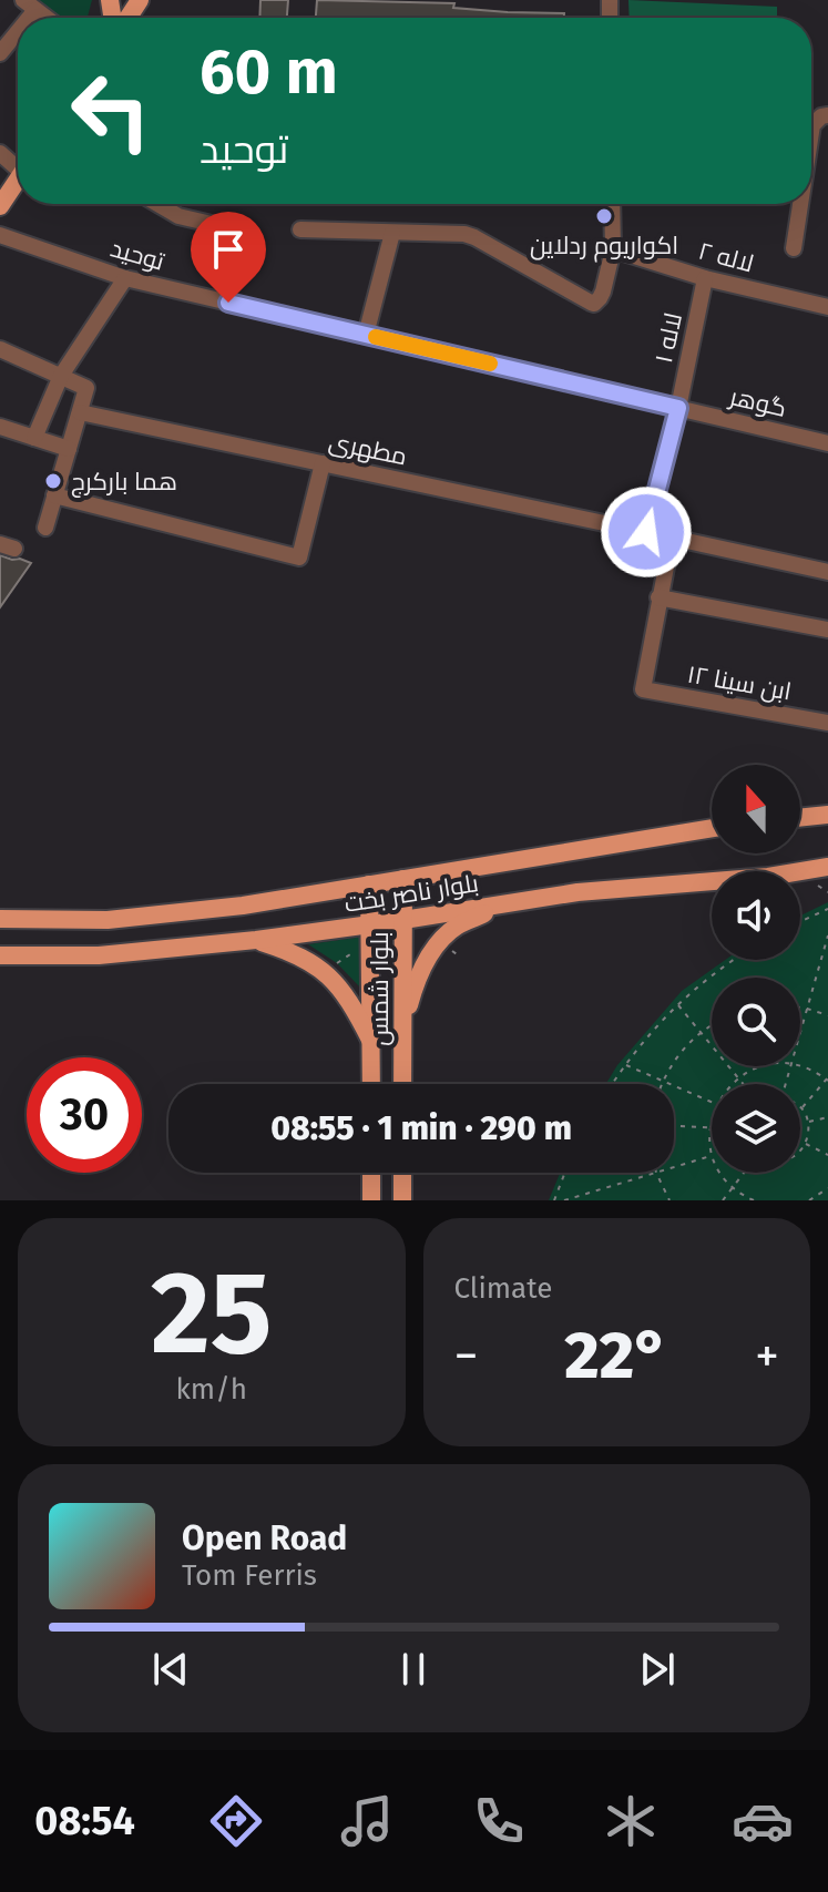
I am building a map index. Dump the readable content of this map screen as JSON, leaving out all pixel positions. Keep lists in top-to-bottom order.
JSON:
{
  "streets": {
    "main road": ["بلوار ناصر بخت", "بلوار شمس"],
    "street": [
      "توحید",
      "لاله ۲",
      "لاله ۱",
      "گوهر",
      "مطهری",
      "ابن سینا ۱۲"
    ]
  },
  "crossings": [
    ["توحید", "لاله ۱"],
    ["توحید", "گوهر"],
    ["لاله ۲", "لاله ۱"],
    ["لاله ۱", "گوهر"],
    ["لاله ۱", "مطهری"],
    ["بلوار ناصر بخت", "بلوار شمس"]
  ],
  "places": ["اکواریوم ردلاین", "هما بارکرج"],
  "north": "top",
  "page": {
    "turn": ["60 m", "توحید"],
    "limit": "30",
    "trip": "08:55 · 1 min · 290 m",
    "tile": [
      ["25", "km/h"],
      "Climate"
    ],
    "heat": ["−", "22°", "+"],
    "song": ["Open Road", "Tom Ferris"],
    "tabs": "08:54"
  }
}
